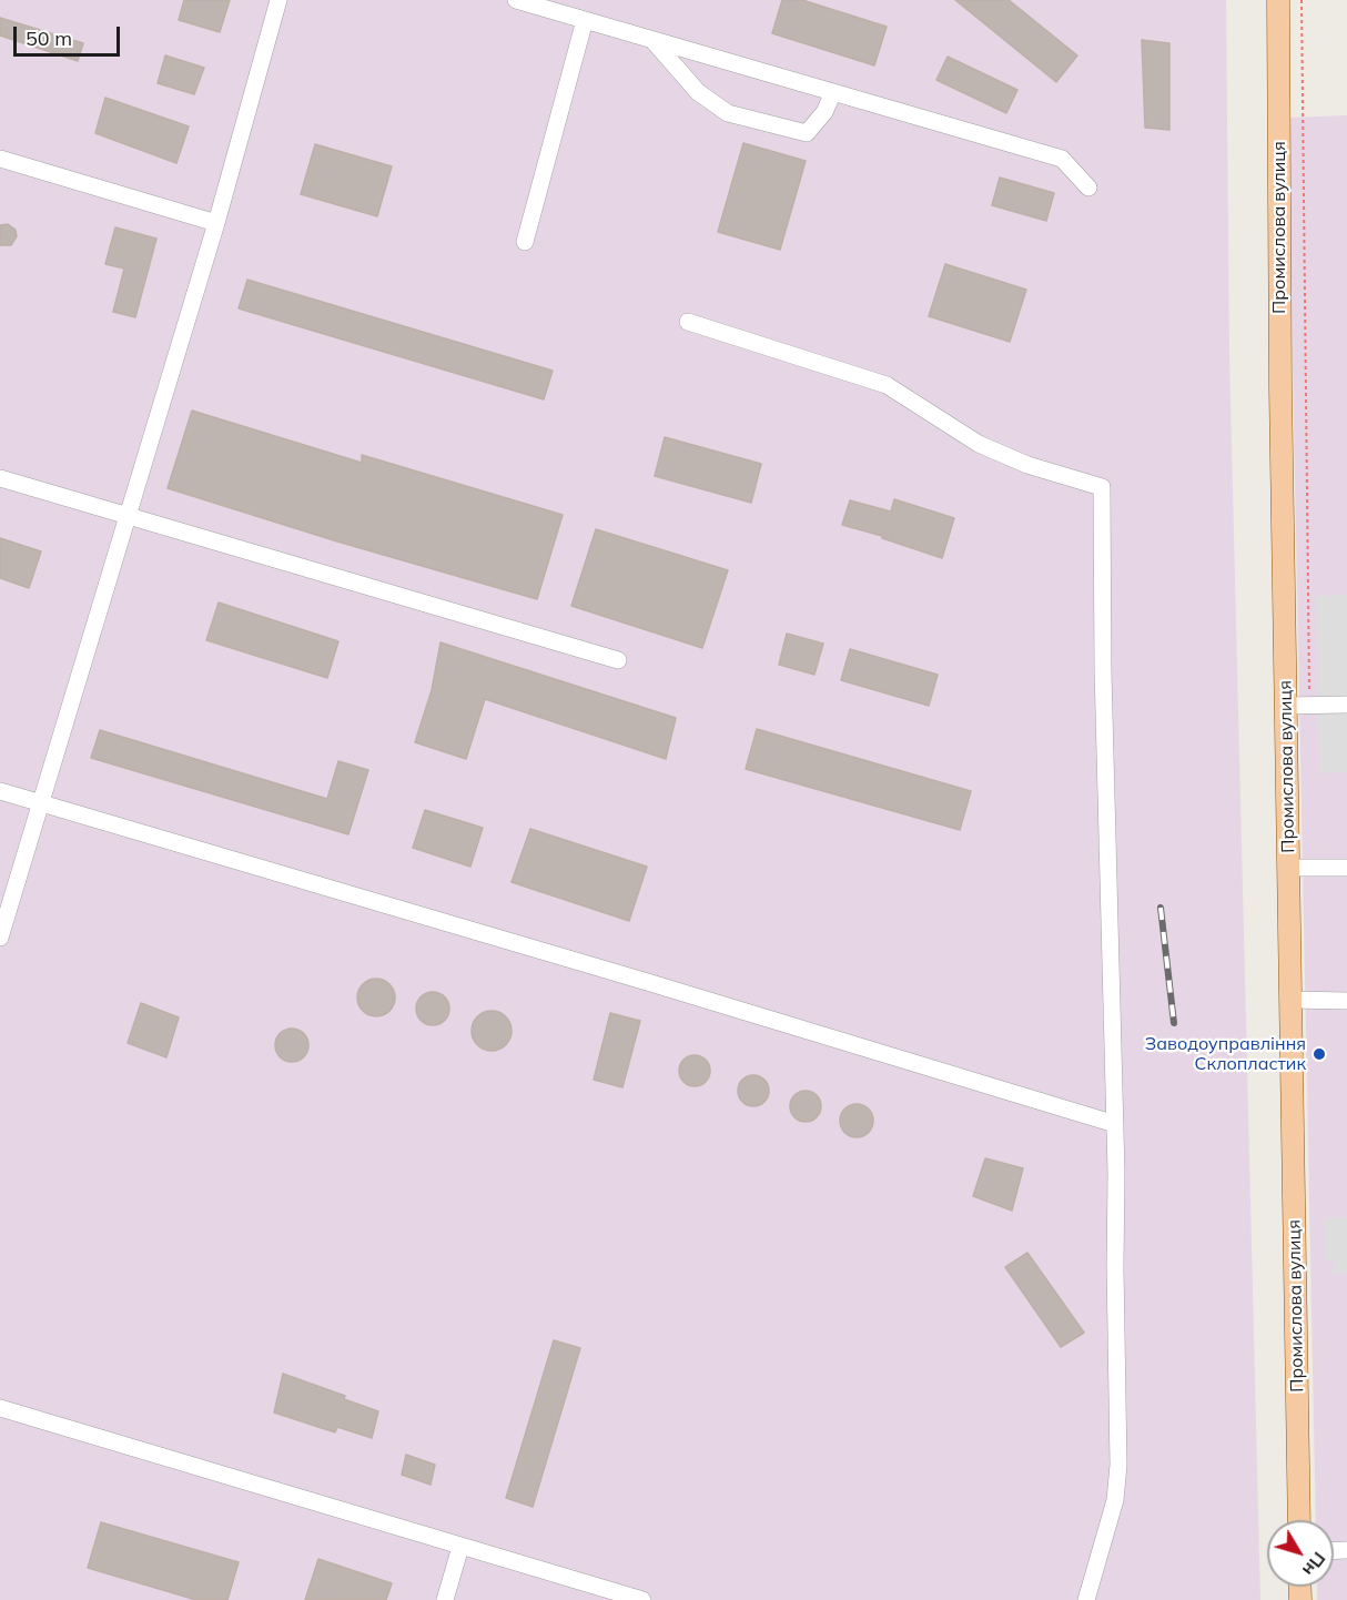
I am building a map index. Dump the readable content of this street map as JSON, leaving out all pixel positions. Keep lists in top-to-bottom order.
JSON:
{
  "streets": {
    "main road": ["Промислова вулиця"]
  },
  "places": ["Заводоуправління Склопластик"],
  "scale_bar": "50 m",
  "north": "bottom right"
}
